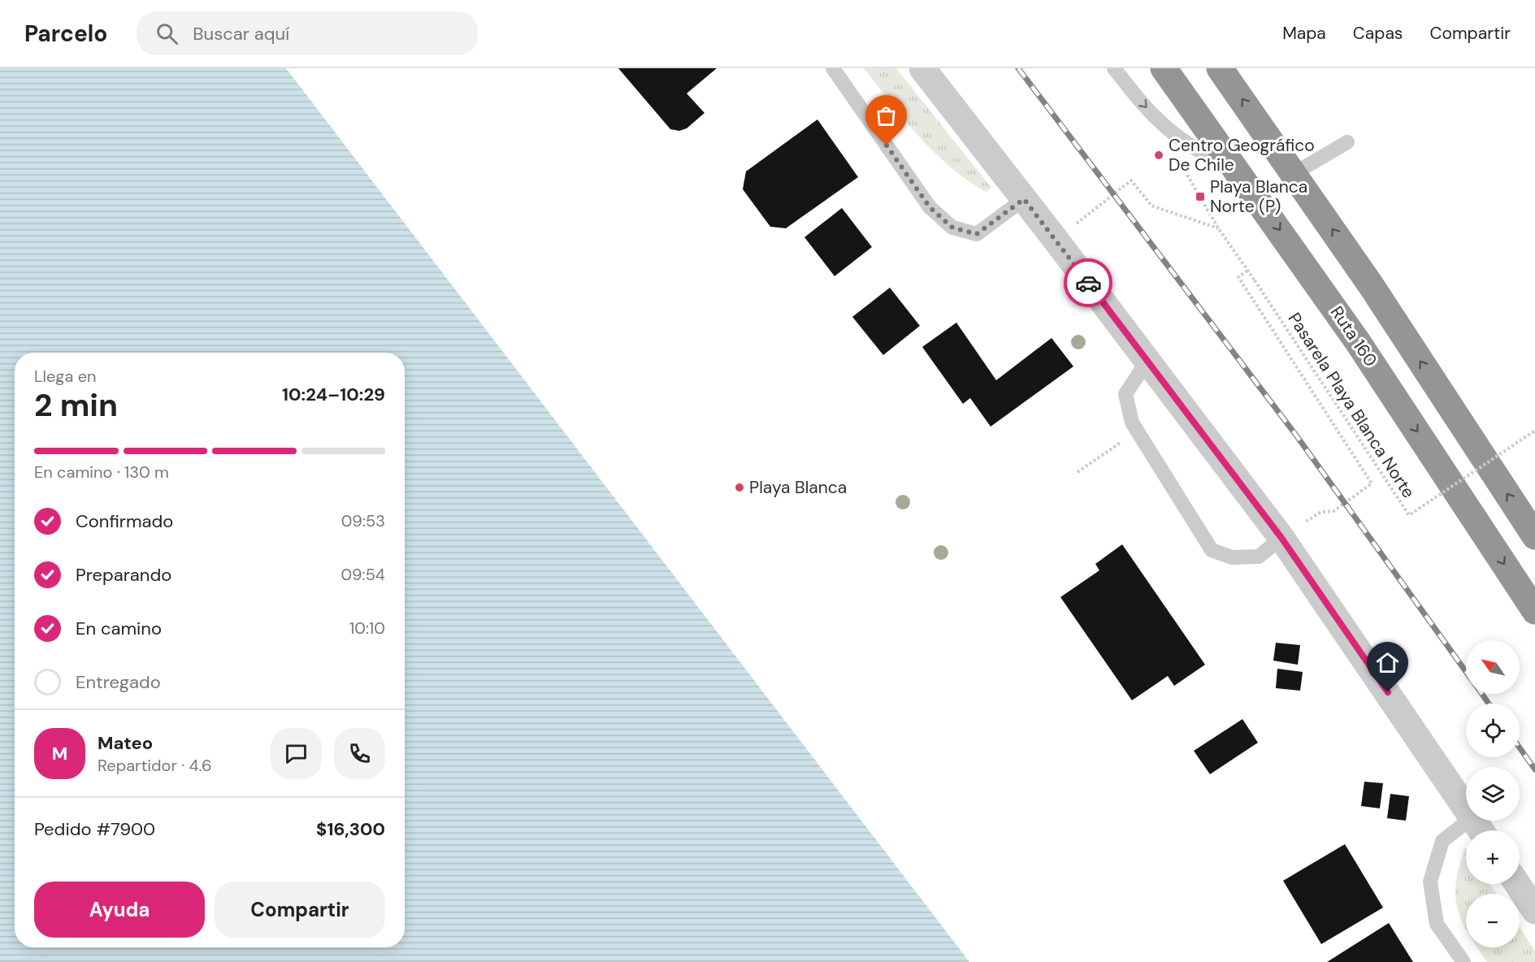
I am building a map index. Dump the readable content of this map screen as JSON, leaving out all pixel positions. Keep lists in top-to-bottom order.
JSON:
{
  "streets": {
    "highway": ["Ruta 160"],
    "path": ["Pasarela Playa Blanca Norte"]
  },
  "places": {
    "other": ["Centro Geográfico De Chile", "Playa Blanca"],
    "transit": ["Playa Blanca Norte (P)"]
  },
  "north": "top left",
  "page": {
    "header": "Parcelo",
    "search": "Buscar aquí",
    "nav": ["Mapa", "Capas", "Compartir"],
    "heading": ["2 min", "Llega en", "10:24–10:29"],
    "panel": [
      "Mateo",
      "Repartidor · 4.6",
      "Pedido #7900",
      "$16,300"
    ],
    "bar": "En camino · 130 m",
    "list": [
      ["Confirmado", "09:53"],
      ["Preparando", "09:54"],
      ["En camino", "10:10"],
      "Entregado"
    ],
    "map_buttons": ["+", "−"],
    "round": "M",
    "buttons": ["Ayuda", "Compartir"]
  }
}
